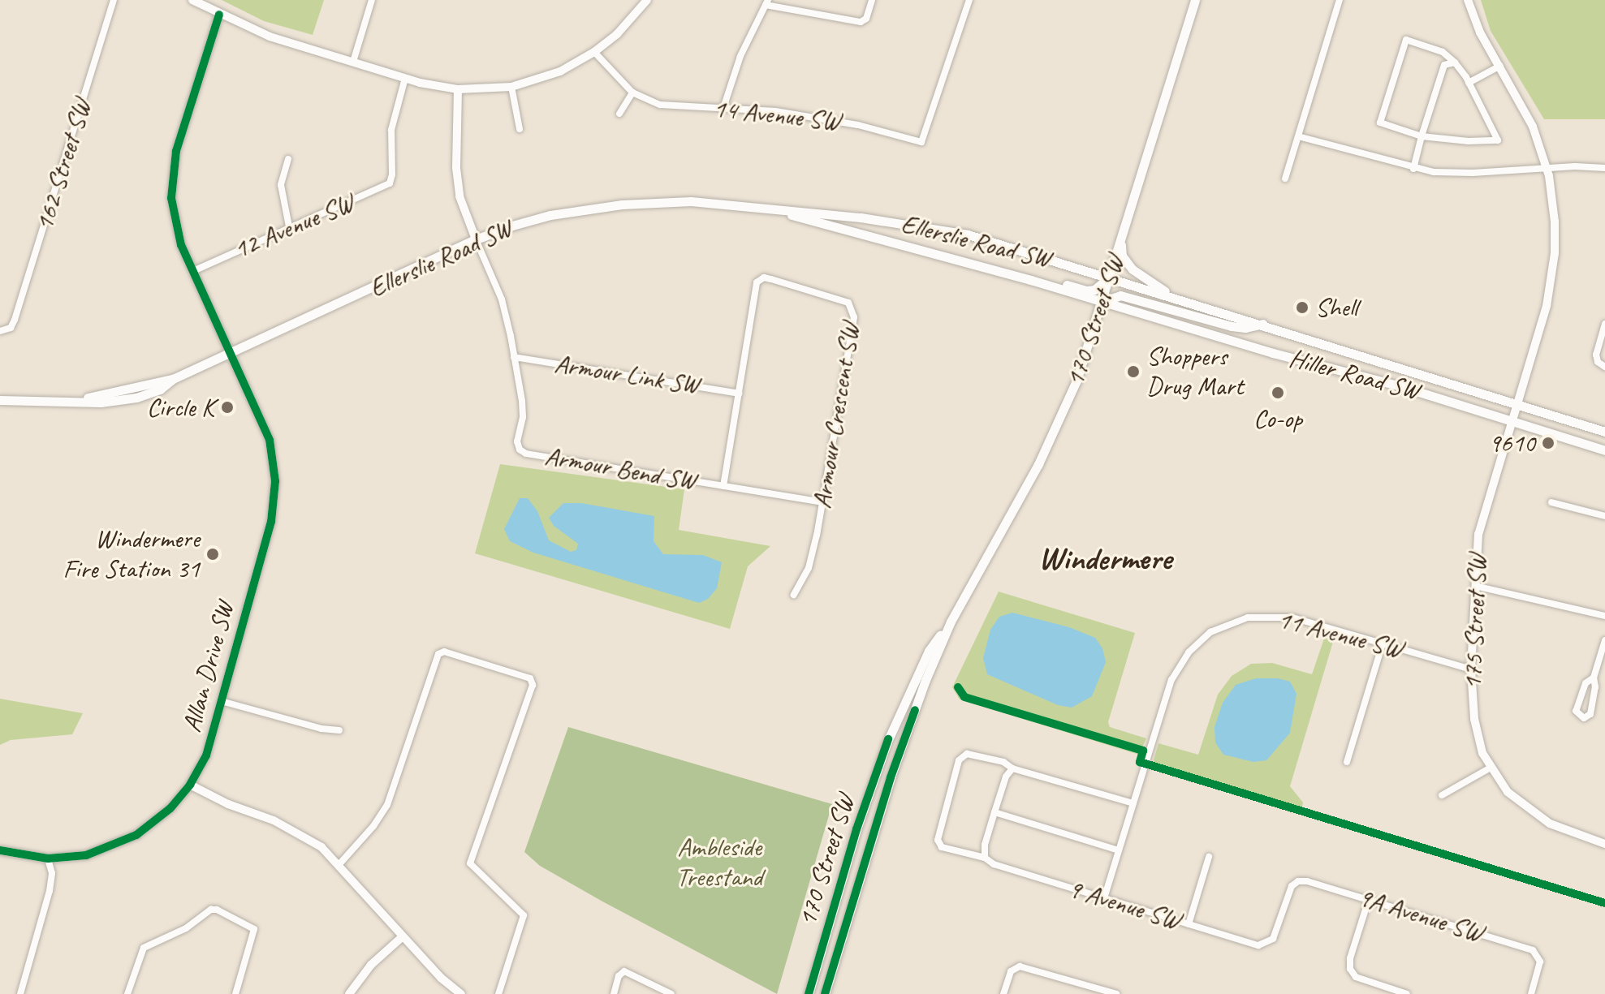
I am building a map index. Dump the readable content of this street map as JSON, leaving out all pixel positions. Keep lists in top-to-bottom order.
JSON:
{
  "streets": {
    "main road": ["Ellerslie Road SW", "170 Street SW", "Hiller Road SW"],
    "street": [
      "14 Avenue SW",
      "162 Street SW",
      "12 Avenue SW",
      "Armour Link SW",
      "Armour Crescent SW",
      "Armour Bend SW",
      "175 Street SW",
      "11 Avenue SW",
      "Allan Drive SW",
      "9 Avenue SW",
      "9A Avenue SW"
    ]
  },
  "crossings": [
    ["12 Avenue SW", "Allan Drive SW"],
    ["Ellerslie Road SW", "170 Street SW"],
    ["Ellerslie Road SW", "Hiller Road SW"],
    ["Ellerslie Road SW", "Armour Bend SW"],
    ["Ellerslie Road SW", "Allan Drive SW"],
    ["170 Street SW", "Hiller Road SW"],
    ["Armour Link SW", "Armour Crescent SW"],
    ["Armour Link SW", "Armour Bend SW"],
    ["Hiller Road SW", "175 Street SW"],
    ["Armour Crescent SW", "Armour Bend SW"],
    ["175 Street SW", "11 Avenue SW"],
    ["9 Avenue SW", "9A Avenue SW"]
  ],
  "districts": ["Windermere"],
  "parks": ["Ambleside Treestand"],
  "places": [
    "Shell",
    "Shoppers Drug Mart",
    "Co-op",
    "Circle K",
    "9610",
    "Windermere Fire Station 31"
  ]
}
